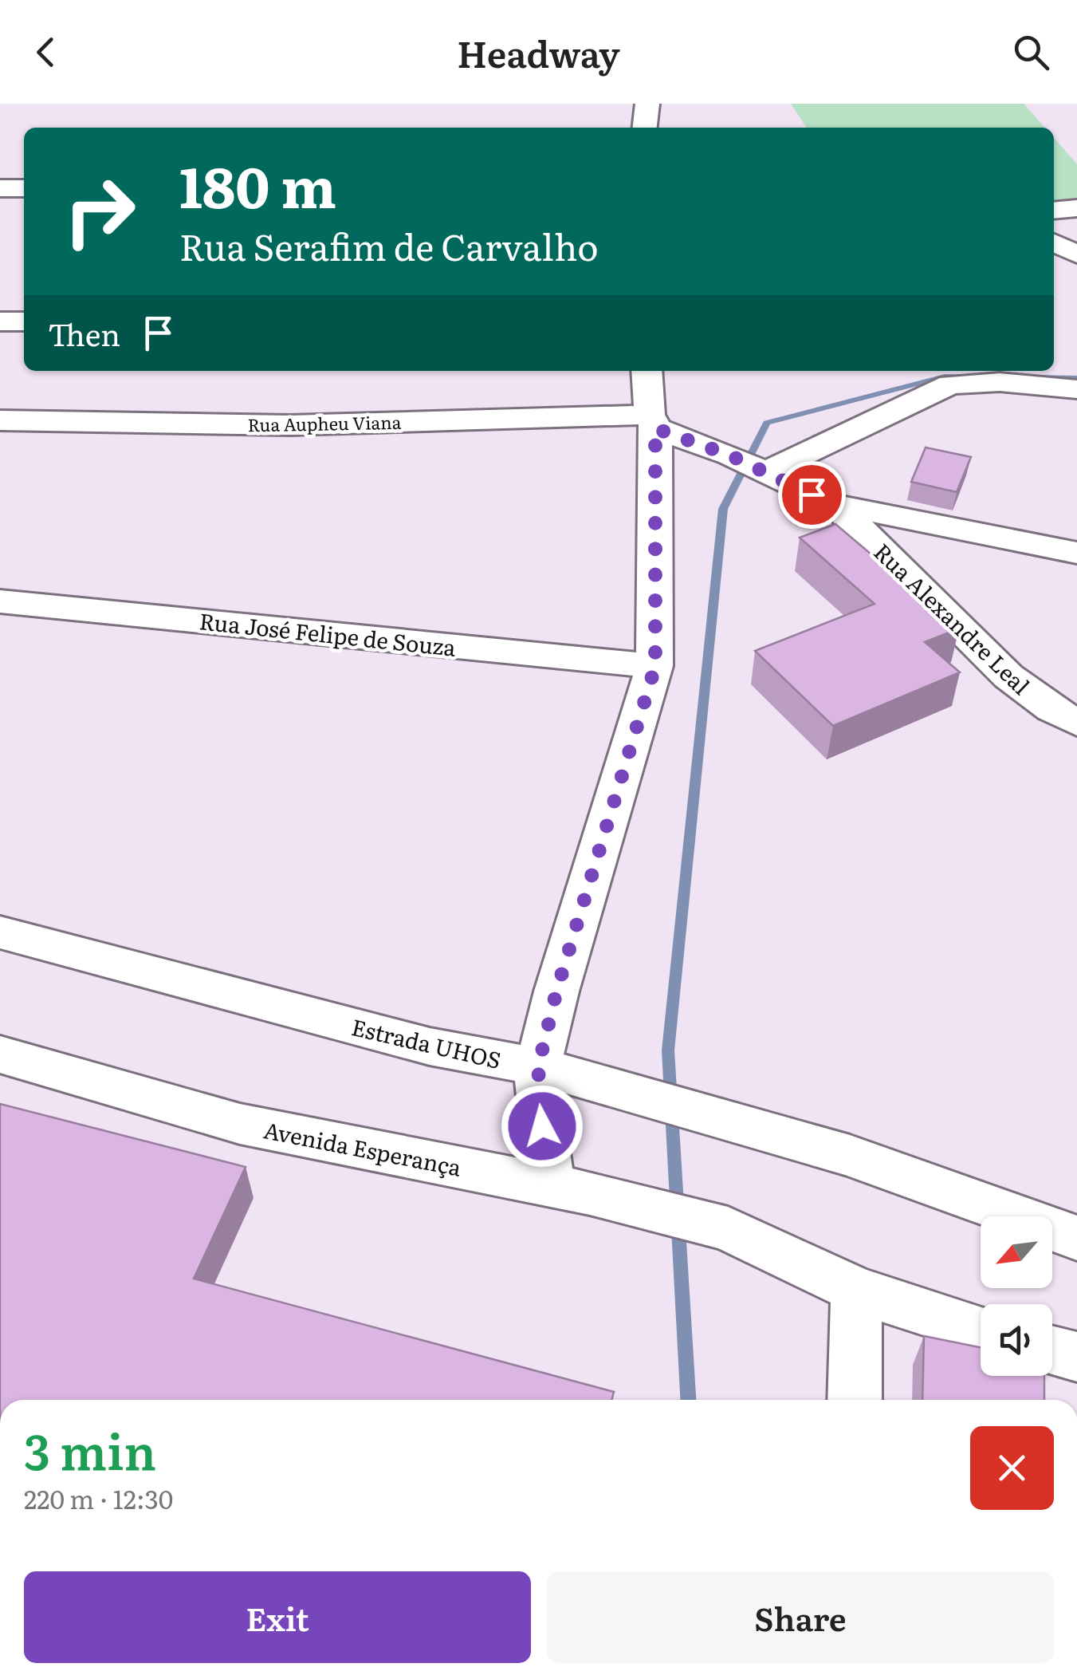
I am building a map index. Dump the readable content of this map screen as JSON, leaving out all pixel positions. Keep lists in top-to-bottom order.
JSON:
{
  "streets": {
    "street": [
      "Rua Aupheu Viana",
      "Rua Alexandre Leal",
      "Rua José Felipe de Souza",
      "Estrada UHOS",
      "Avenida Esperança"
    ]
  },
  "north": "bottom left",
  "page": {
    "header": "Headway",
    "turn": ["180 m", "Rua Serafim de Carvalho"],
    "then": "Then",
    "heading": ["3 min", "220 m · 12:30"],
    "buttons": ["Exit", "Share"]
  }
}
